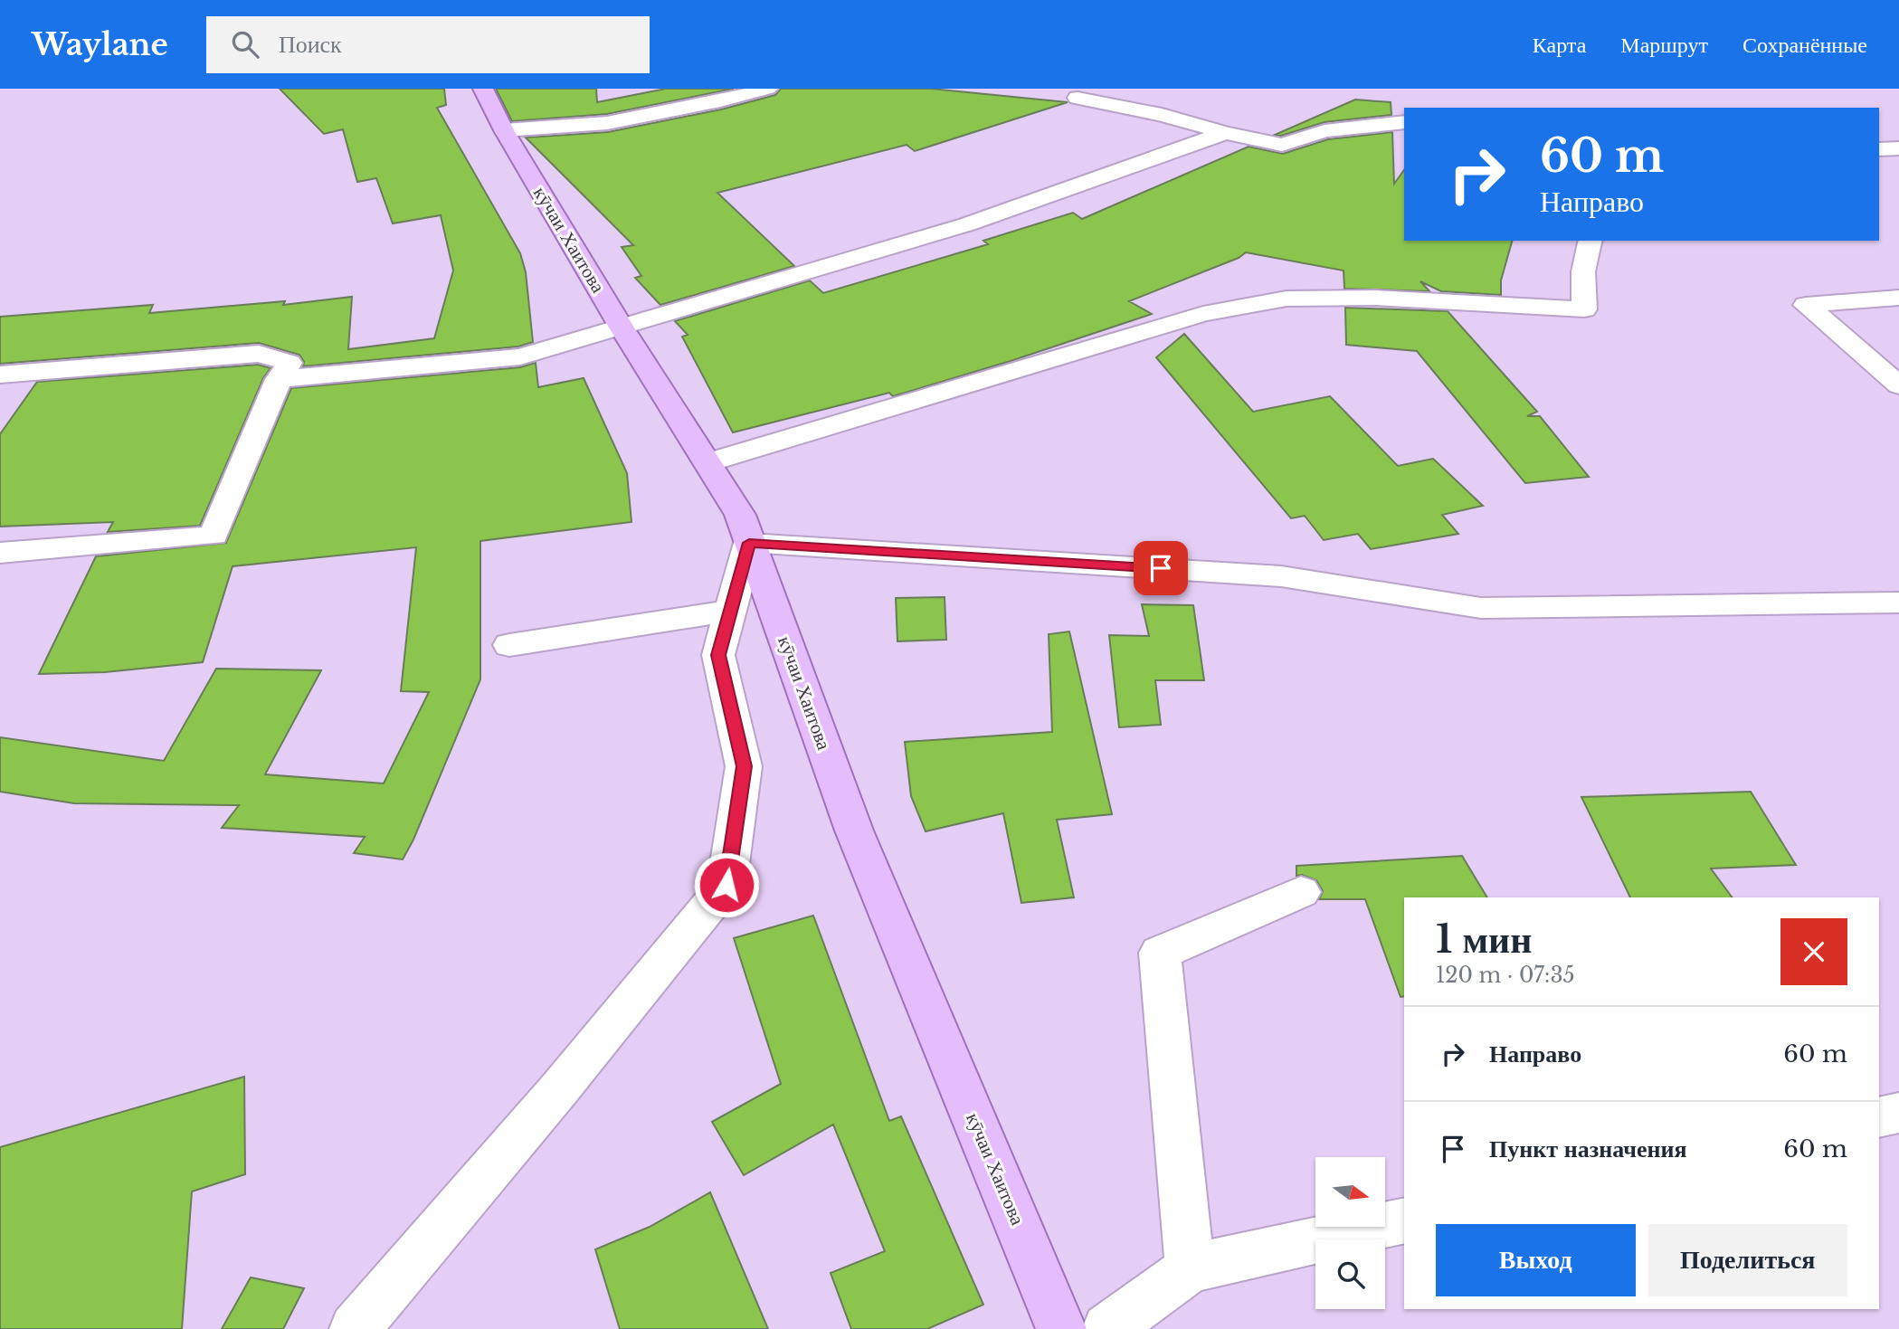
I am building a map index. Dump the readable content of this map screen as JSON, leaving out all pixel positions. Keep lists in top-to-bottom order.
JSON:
{
  "streets": {
    "main road": ["кӯчаи Хаитова"]
  },
  "north": "right",
  "page": {
    "header": "Waylane",
    "search": "Поиск",
    "nav": ["Карта", "Маршрут", "Сохранённые"],
    "turn": ["60 m", "Направо"],
    "heading": ["1 мин", "120 m · 07:35"],
    "list": [
      {
        "name": "Направо",
        "value": "60 m"
      },
      {
        "name": "Пункт назначения",
        "value": "60 m"
      }
    ],
    "buttons": ["Выход", "Поделиться"]
  }
}
